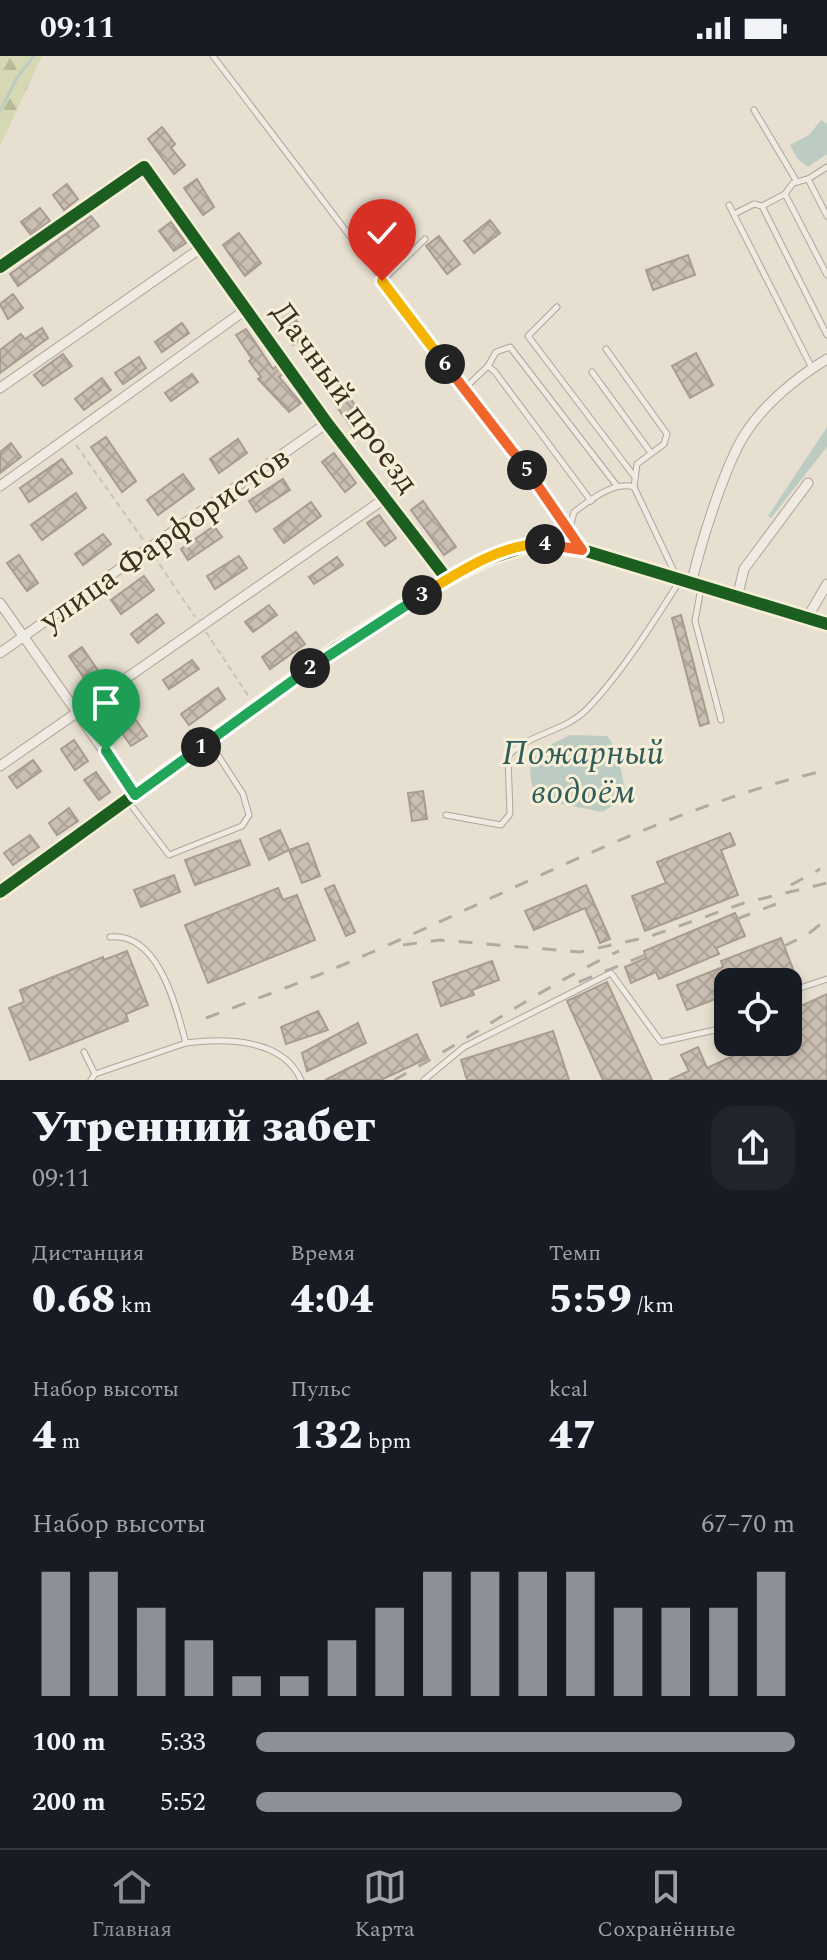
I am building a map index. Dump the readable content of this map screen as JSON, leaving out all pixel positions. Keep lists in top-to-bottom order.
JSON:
{
  "streets": {
    "street": ["Дачный проезд", "улица Фарфористов"]
  },
  "crossings": [
    ["Дачный проезд", "улица Фарфористов"]
  ],
  "water": ["Пожарный водоём"],
  "page": {
    "status": "09:11",
    "pins": [
      "6",
      "5",
      "4",
      "3",
      "2",
      "1"
    ],
    "heading": ["Утренний забег", "09:11"],
    "stats": [
      ["Дистанция", "0.68 km"],
      ["Время", "4:04"],
      ["Темп", "5:59 /km"],
      ["Набор высоты", "4 m"],
      ["Пульс", "132 bpm"],
      ["kcal", "47"]
    ],
    "chart": ["Набор высоты", "67–70 m"],
    "list": [
      {
        "name": "100 m",
        "note": "5:33"
      },
      {
        "name": "200 m",
        "note": "5:52"
      }
    ],
    "tabs": ["Главная", "Карта", "Сохранённые"]
  }
}
